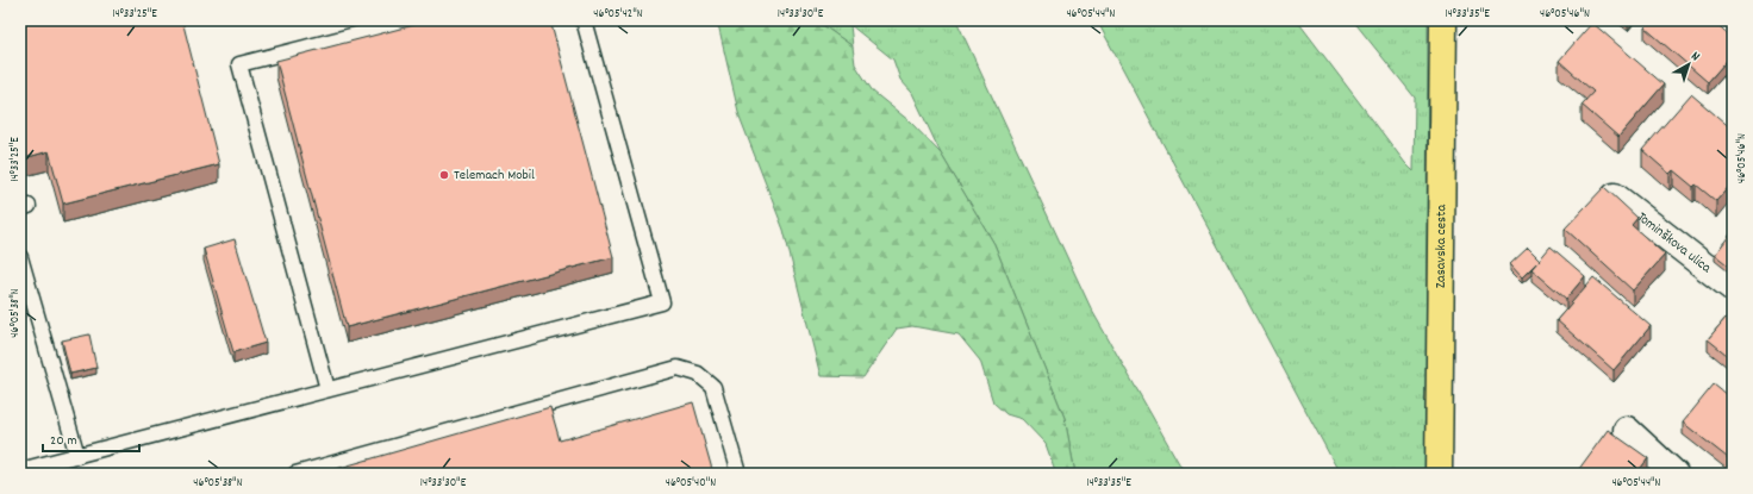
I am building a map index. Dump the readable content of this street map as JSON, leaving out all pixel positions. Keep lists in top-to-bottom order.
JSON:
{
  "streets": {
    "main road": ["Zasavska cesta"],
    "street": ["Tominškova ulica"]
  },
  "places": ["Telemach Mobil"],
  "scale_bar": "20 m",
  "north": "top right",
  "coordinates": [
    "14°33'25\"E",
    "46°05'42\"N",
    "14°33'30\"E",
    "46°05'44\"N",
    "14°33'35\"E",
    "46°05'46\"N",
    "46°05'38\"N",
    "46°05'40\"N"
  ]
}
